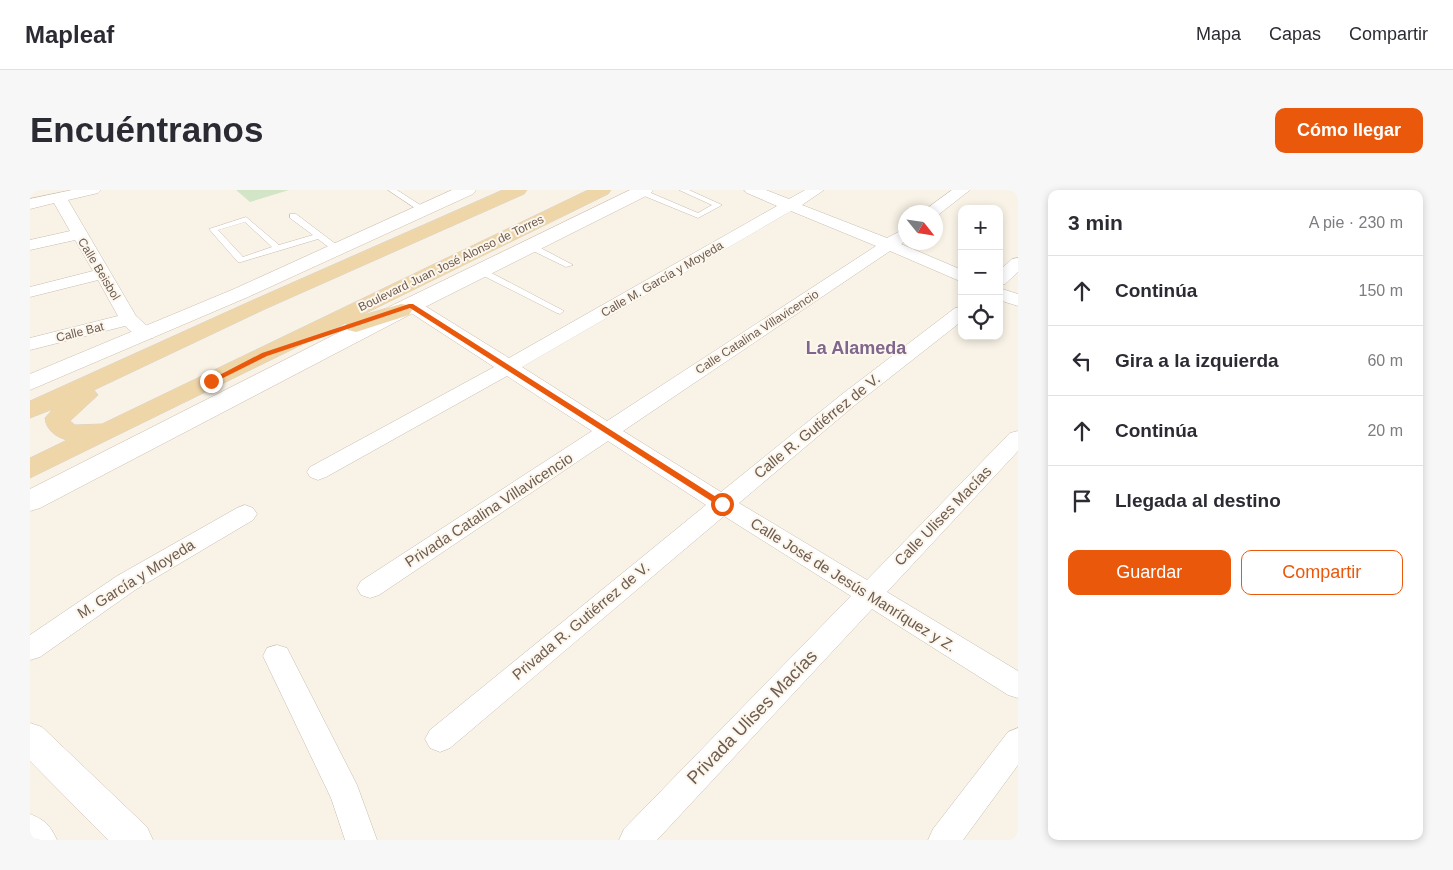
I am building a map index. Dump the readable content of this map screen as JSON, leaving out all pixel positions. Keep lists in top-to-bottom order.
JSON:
{
  "streets": {
    "main road": ["Boulevard Juan José Alonso de Torres"],
    "street": [
      "Calle Beisbol",
      "Calle M. García y Moyeda",
      "Calle Bat",
      "Calle Catalina Villavicencio",
      "Calle R. Gutiérrez de V.",
      "Privada Catalina Villavicencio",
      "Calle Ulises Macías",
      "M. García y Moyeda",
      "Calle José de Jesús Manríquez y Z.",
      "Privada R. Gutiérrez de V.",
      "Privada Ulises Macías"
    ]
  },
  "crossings": [
    ["Calle Beisbol", "Calle Bat"],
    ["Calle M. García y Moyeda", "Calle José de Jesús Manríquez y Z."],
    ["Calle Catalina Villavicencio", "Privada Catalina Villavicencio"],
    ["Calle Catalina Villavicencio", "Calle José de Jesús Manríquez y Z."],
    ["Calle R. Gutiérrez de V.", "Calle José de Jesús Manríquez y Z."],
    ["Calle R. Gutiérrez de V.", "Privada R. Gutiérrez de V."],
    ["Privada Catalina Villavicencio", "Calle José de Jesús Manríquez y Z."],
    ["Calle Ulises Macías", "Calle José de Jesús Manríquez y Z."],
    ["Calle Ulises Macías", "Privada Ulises Macías"],
    ["Calle José de Jesús Manríquez y Z.", "Privada R. Gutiérrez de V."],
    ["Calle José de Jesús Manríquez y Z.", "Privada Ulises Macías"]
  ],
  "districts": ["La Alameda"],
  "north": "bottom right",
  "page": {
    "header": "Mapleaf",
    "nav": ["Mapa", "Capas", "Compartir"],
    "buttons": [
      "Cómo llegar",
      ["Guardar", "Compartir"]
    ],
    "title": "Encuéntranos",
    "heading": ["3 min", "A pie · 230 m"],
    "map_buttons": ["+", "−"],
    "list": [
      ["Continúa", "150 m"],
      ["Gira a la izquierda", "60 m"],
      ["Continúa", "20 m"],
      "Llegada al destino"
    ]
  }
}
